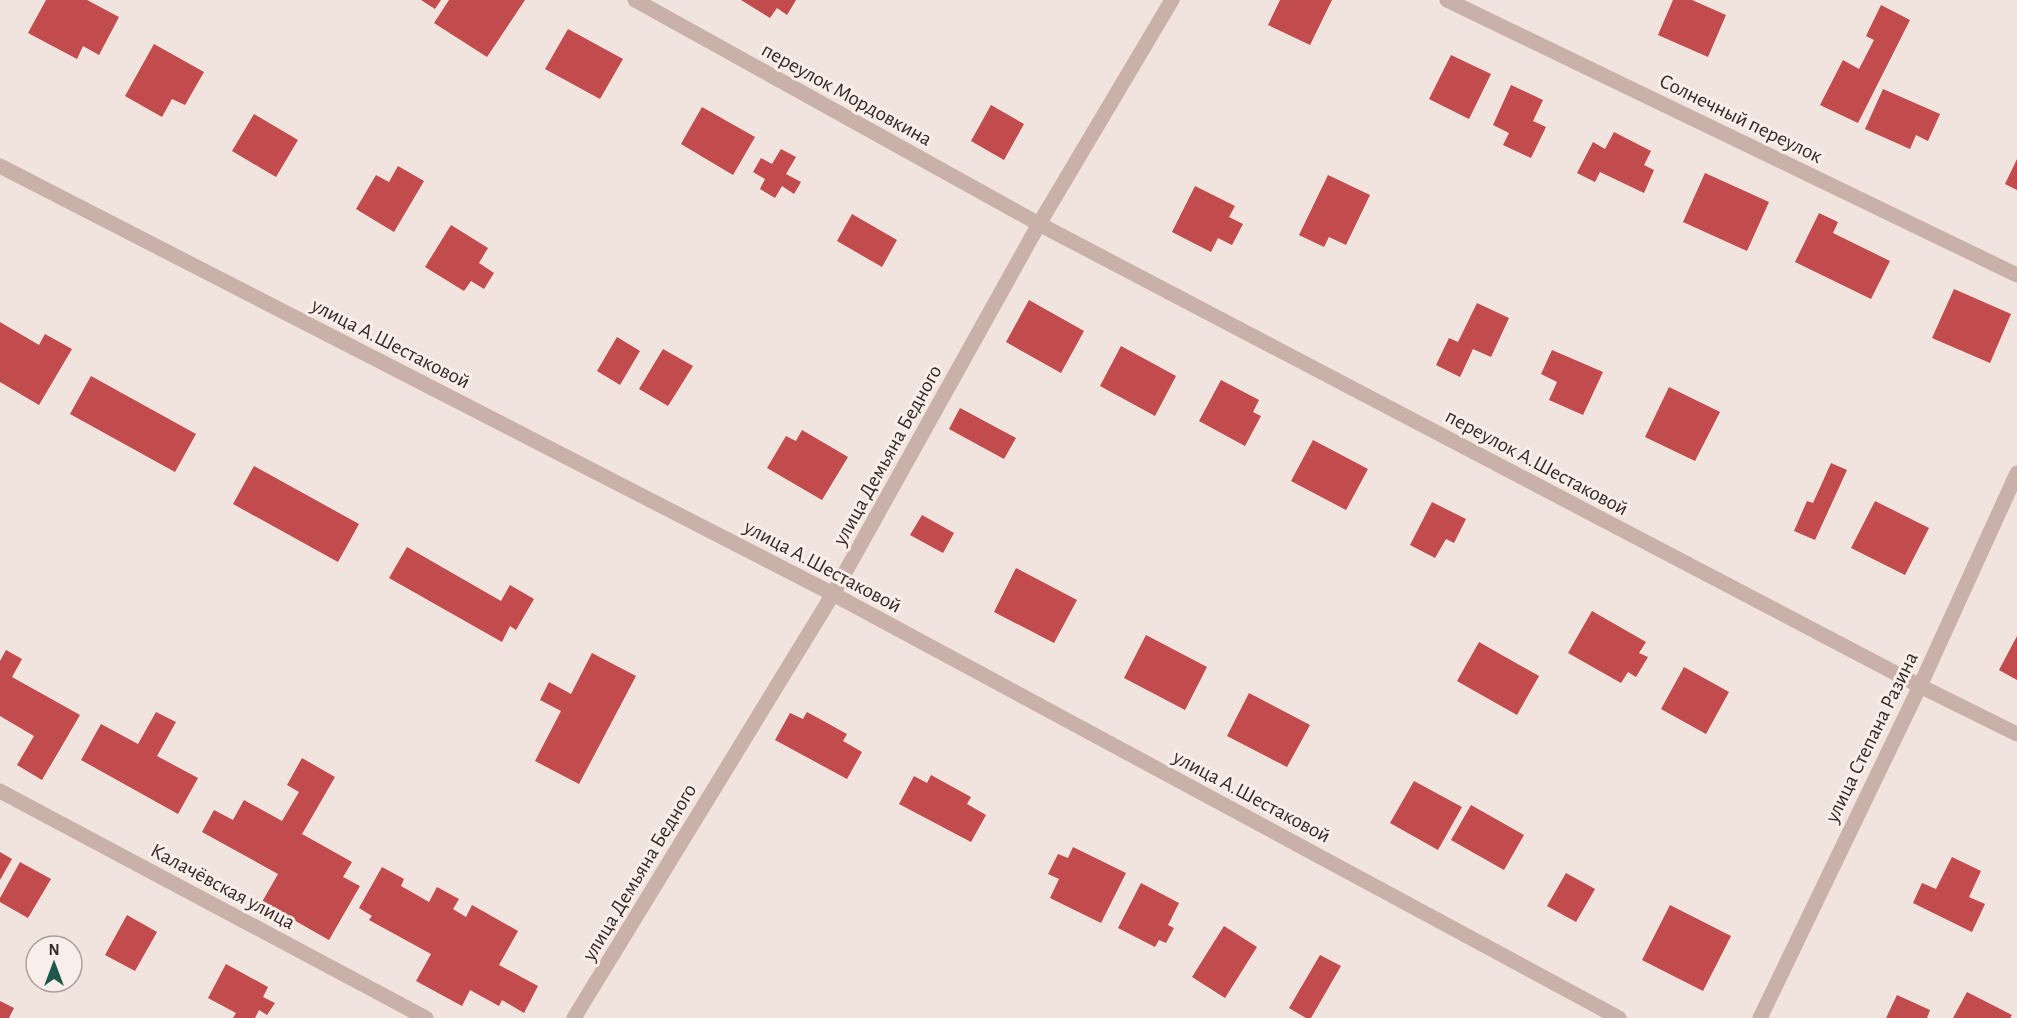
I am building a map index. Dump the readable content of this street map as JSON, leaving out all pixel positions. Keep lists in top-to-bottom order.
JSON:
{
  "streets": {
    "street": [
      "переулок Мордовкина",
      "Солнечный переулок",
      "улица А.Шестаковой",
      "улица Демьяна Бедного",
      "переулок А.Шестаковой",
      "улица Степана Разина",
      "Калачёвская улица"
    ]
  },
  "crossings": [
    ["переулок Мордовкина", "улица Демьяна Бедного"],
    ["переулок Мордовкина", "переулок А.Шестаковой"],
    ["улица А.Шестаковой", "улица Демьяна Бедного"],
    ["улица Демьяна Бедного", "переулок А.Шестаковой"],
    ["переулок А.Шестаковой", "улица Степана Разина"]
  ],
  "north": "top"
}
